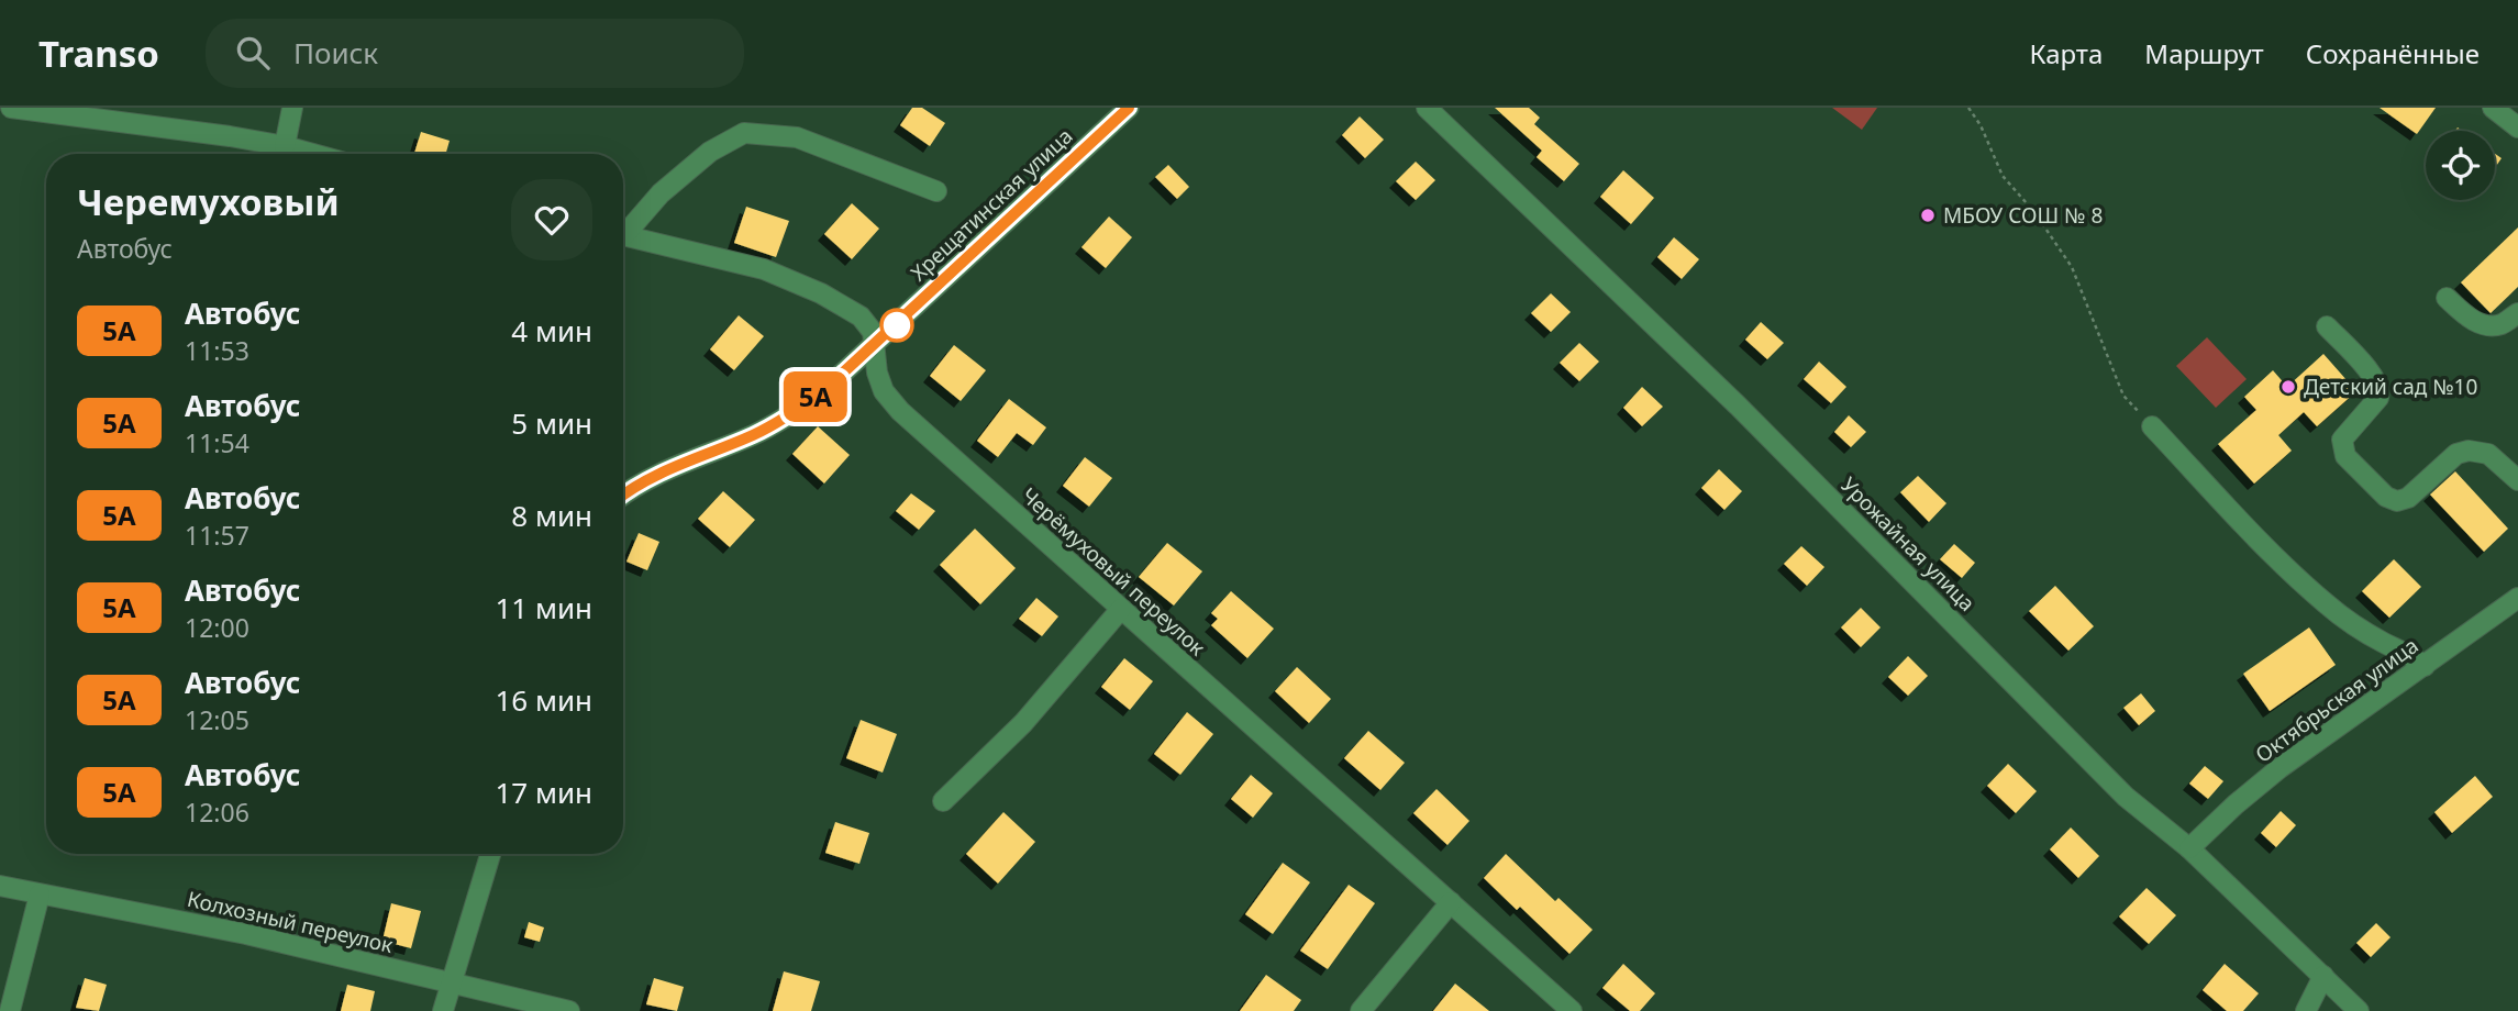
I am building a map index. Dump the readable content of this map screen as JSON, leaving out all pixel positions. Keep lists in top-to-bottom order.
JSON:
{
  "streets": {
    "street": [
      "Хрещатинская улица",
      "Урожайная улица",
      "Черёмуховый переулок",
      "Октябрьская улица",
      "Колхозный переулок"
    ]
  },
  "crossings": [
    ["Хрещатинская улица", "Черёмуховый переулок"],
    ["Урожайная улица", "Октябрьская улица"]
  ],
  "places": ["МБОУ СОШ № 8", "Детский сад №10"],
  "lines": ["bus line 5А"],
  "page": {
    "header": "Transo",
    "search": "Поиск",
    "nav": ["Карта", "Маршрут", "Сохранённые"],
    "on_map": "5А",
    "heading": ["Черемуховый", "Автобус"],
    "list": [
      {
        "mark": "5А",
        "name": "Автобус",
        "note": "11:53",
        "value": "4 мин"
      },
      {
        "mark": "5А",
        "name": "Автобус",
        "note": "11:54",
        "value": "5 мин"
      },
      {
        "mark": "5А",
        "name": "Автобус",
        "note": "11:57",
        "value": "8 мин"
      },
      {
        "mark": "5А",
        "name": "Автобус",
        "note": "12:00",
        "value": "11 мин"
      },
      {
        "mark": "5А",
        "name": "Автобус",
        "note": "12:05",
        "value": "16 мин"
      },
      {
        "mark": "5А",
        "name": "Автобус",
        "note": "12:06",
        "value": "17 мин"
      }
    ]
  }
}
